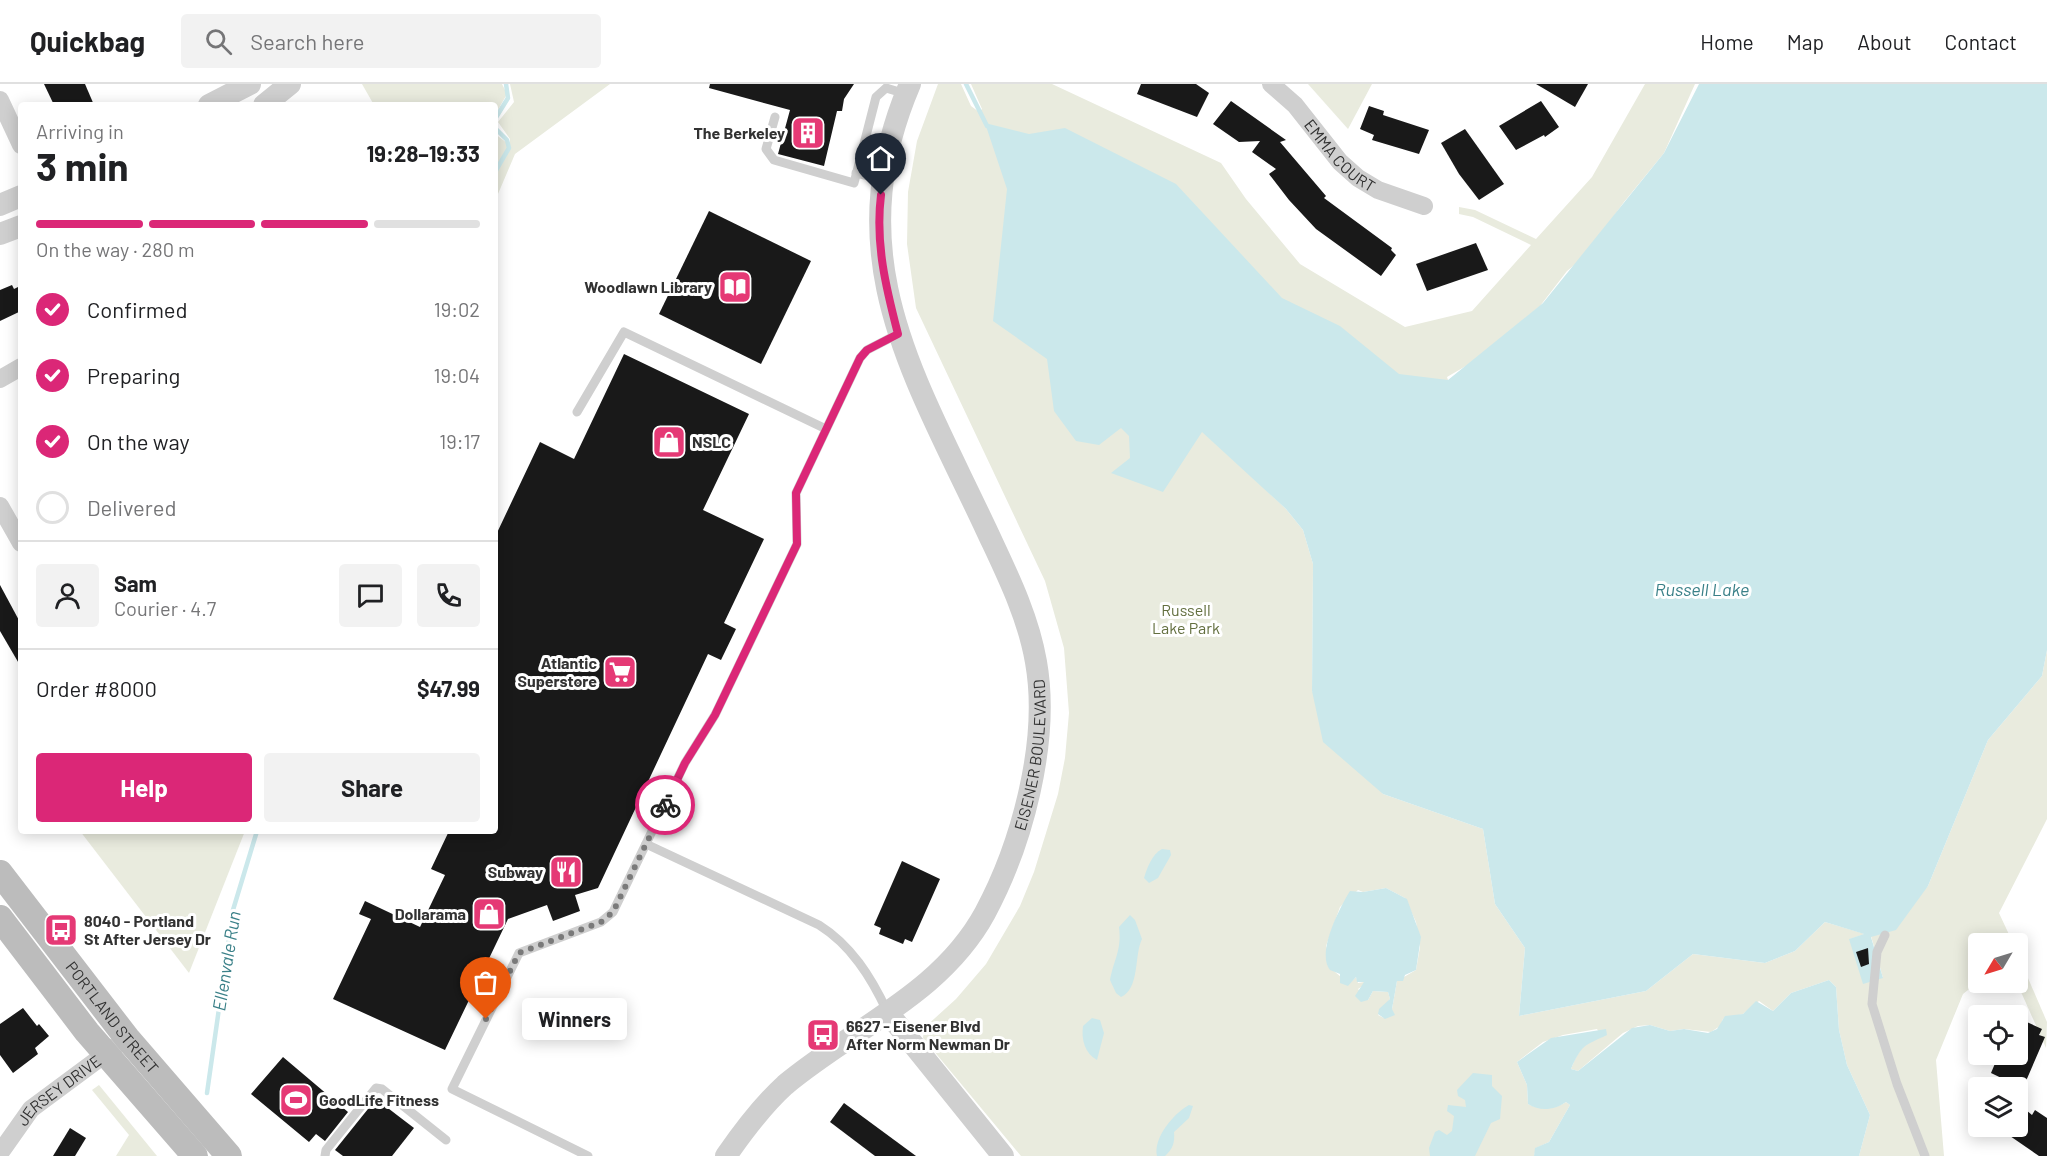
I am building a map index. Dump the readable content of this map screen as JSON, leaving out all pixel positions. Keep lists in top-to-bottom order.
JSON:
{
  "streets": {
    "main road": ["PORTLAND STREET"],
    "street": ["EMMA COURT", "EISENER BOULEVARD", "JERSEY DRIVE"]
  },
  "crossings": [
    ["PORTLAND STREET", "JERSEY DRIVE"]
  ],
  "water": ["Russell Lake", "Ellenvale Run"],
  "parks": ["Russell Lake Park"],
  "places": {
    "building": ["The Berkeley"],
    "library": ["Woodlawn Library"],
    "shop": ["NSLC", "Dollarama"],
    "supermarket": ["Atlantic Superstore"],
    "restaurant": ["Subway"],
    "bus stop": ["8040 - Portland St After Jersey Dr", "6627 - Eisener Blvd After Norm Newman Dr"],
    "other": ["Winners"],
    "sports": ["GoodLife Fitness"]
  },
  "north": "bottom left",
  "page": {
    "header": "Quickbag",
    "search": "Search here",
    "nav": [
      "Home",
      "Map",
      "About",
      "Contact"
    ],
    "heading": ["3 min", "Arriving in", "19:28–19:33"],
    "panel": [
      "Sam",
      "Courier · 4.7",
      "Order #8000",
      "$47.99"
    ],
    "bar": "On the way · 280 m",
    "list": [
      ["Confirmed", "19:02"],
      ["Preparing", "19:04"],
      ["On the way", "19:17"],
      "Delivered"
    ],
    "buttons": ["Help", "Share"],
    "bubble": "Winners"
  }
}
